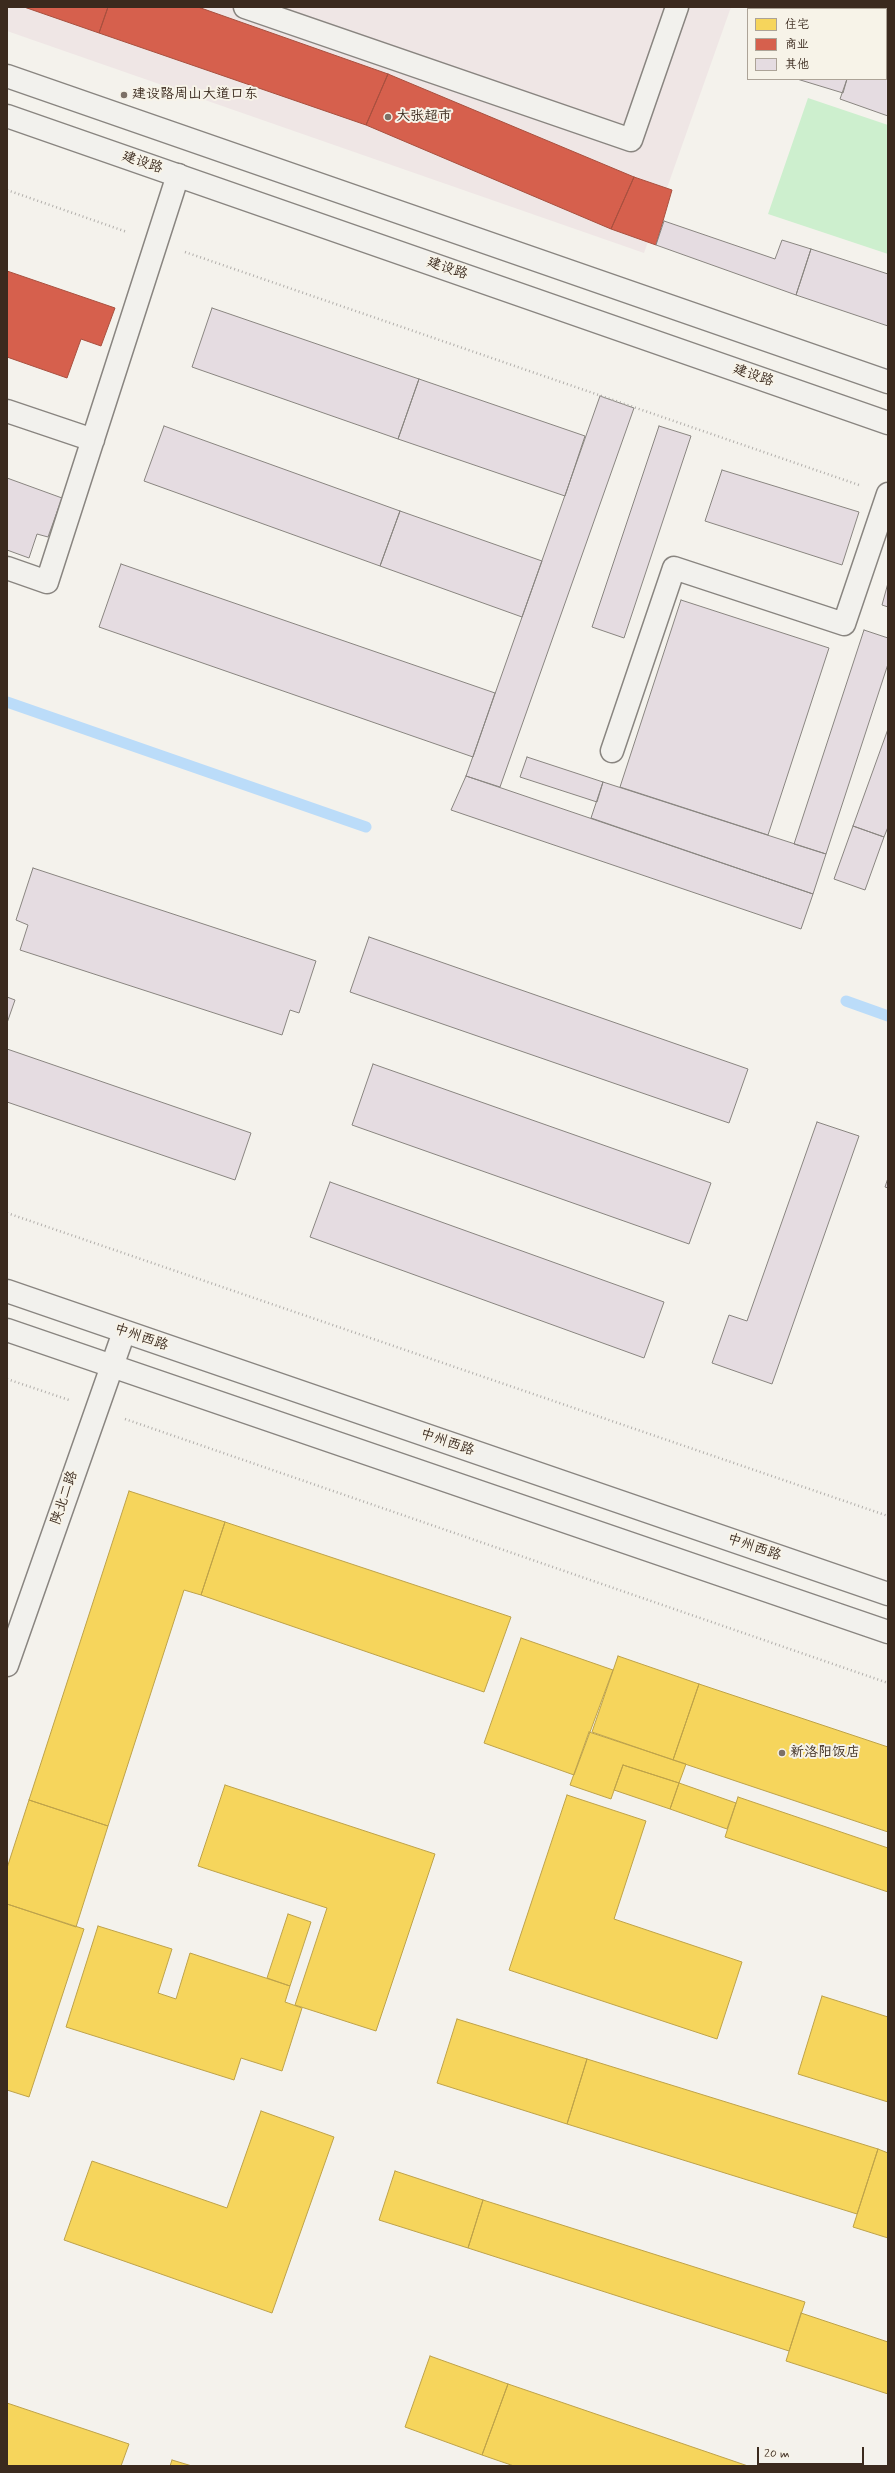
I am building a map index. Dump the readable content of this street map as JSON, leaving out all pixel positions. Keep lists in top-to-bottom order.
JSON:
{
  "streets": {
    "street": ["建设路", "中州西路", "陕北二路"]
  },
  "crossings": [
    ["中州西路", "陕北二路"]
  ],
  "places": ["建设路周山大道口东", "大张超市", "新洛阳饭店"],
  "legend": ["住宅", "商业", "其他"],
  "scale_bar": "20 m"
}
